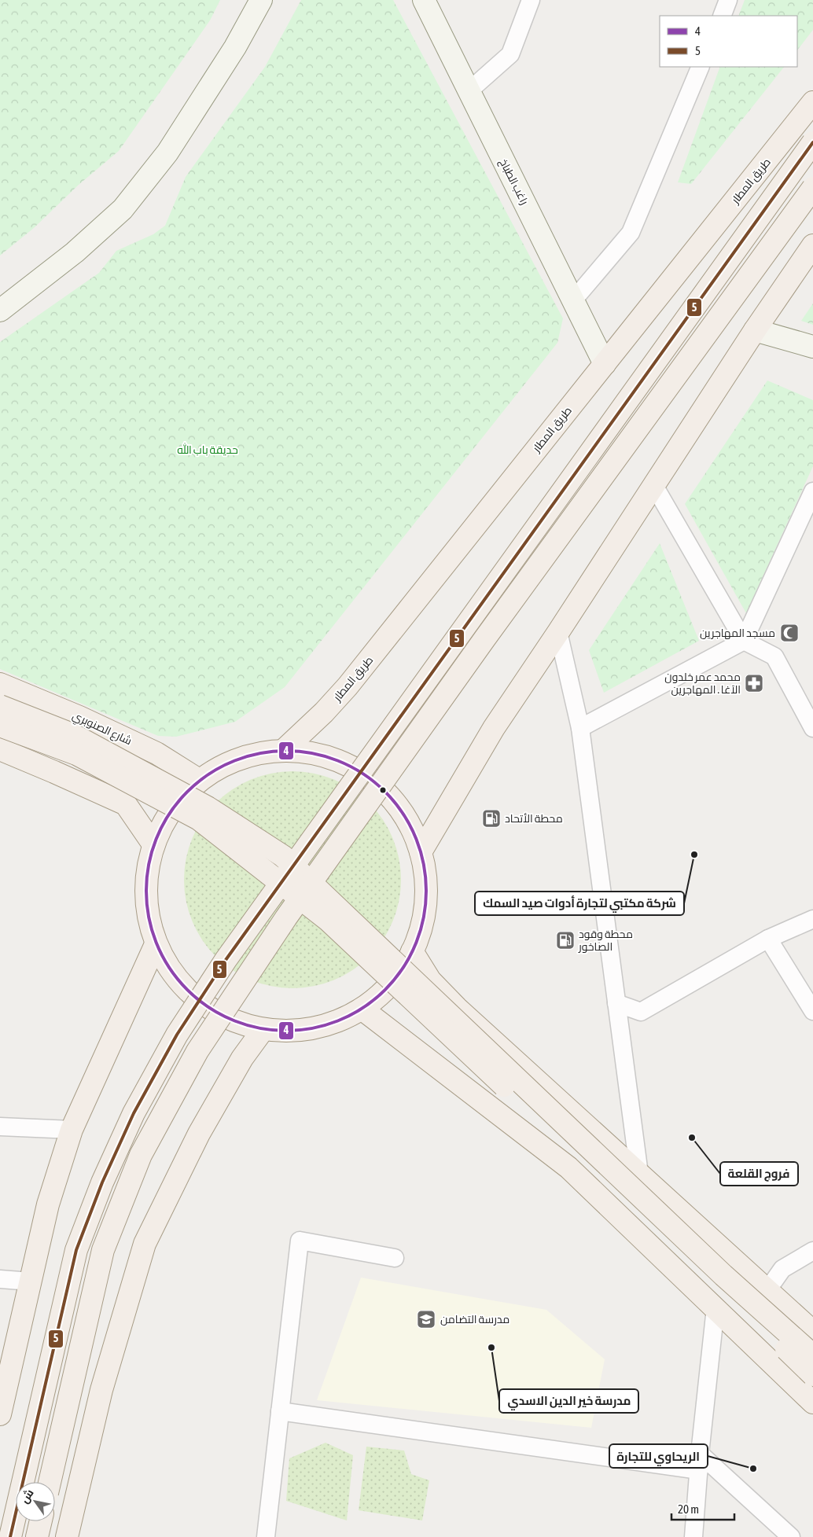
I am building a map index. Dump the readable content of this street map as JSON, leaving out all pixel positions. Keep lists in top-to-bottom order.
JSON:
{
  "streets": {
    "main road": ["طريق المطار", "راغب الطباخ", "شارع الصنوبري"]
  },
  "crossings": [
    ["طريق المطار", "راغب الطباخ"]
  ],
  "parks": ["حديقة باب الله"],
  "places": {
    "mosque": ["مسجد المهاجرين"],
    "pharmacy": ["محمد عمر خلدون الآغا . المهاجرين"],
    "fuel station": ["محطة الأتحاد", "محطة وقود الصاخور"],
    "other": [
      "شركة مكتبي لتجارة أدوات صيد السمك",
      "فروج القلعة",
      "مدرسة خير الدين الاسدي",
      "الريحاوي للتجارة"
    ],
    "school or university": ["مدرسة التضامن"]
  },
  "lines": ["transit line 5", "transit line 4"],
  "legend": ["4", "5"],
  "scale_bar": "20 m",
  "north": "top left"
}
